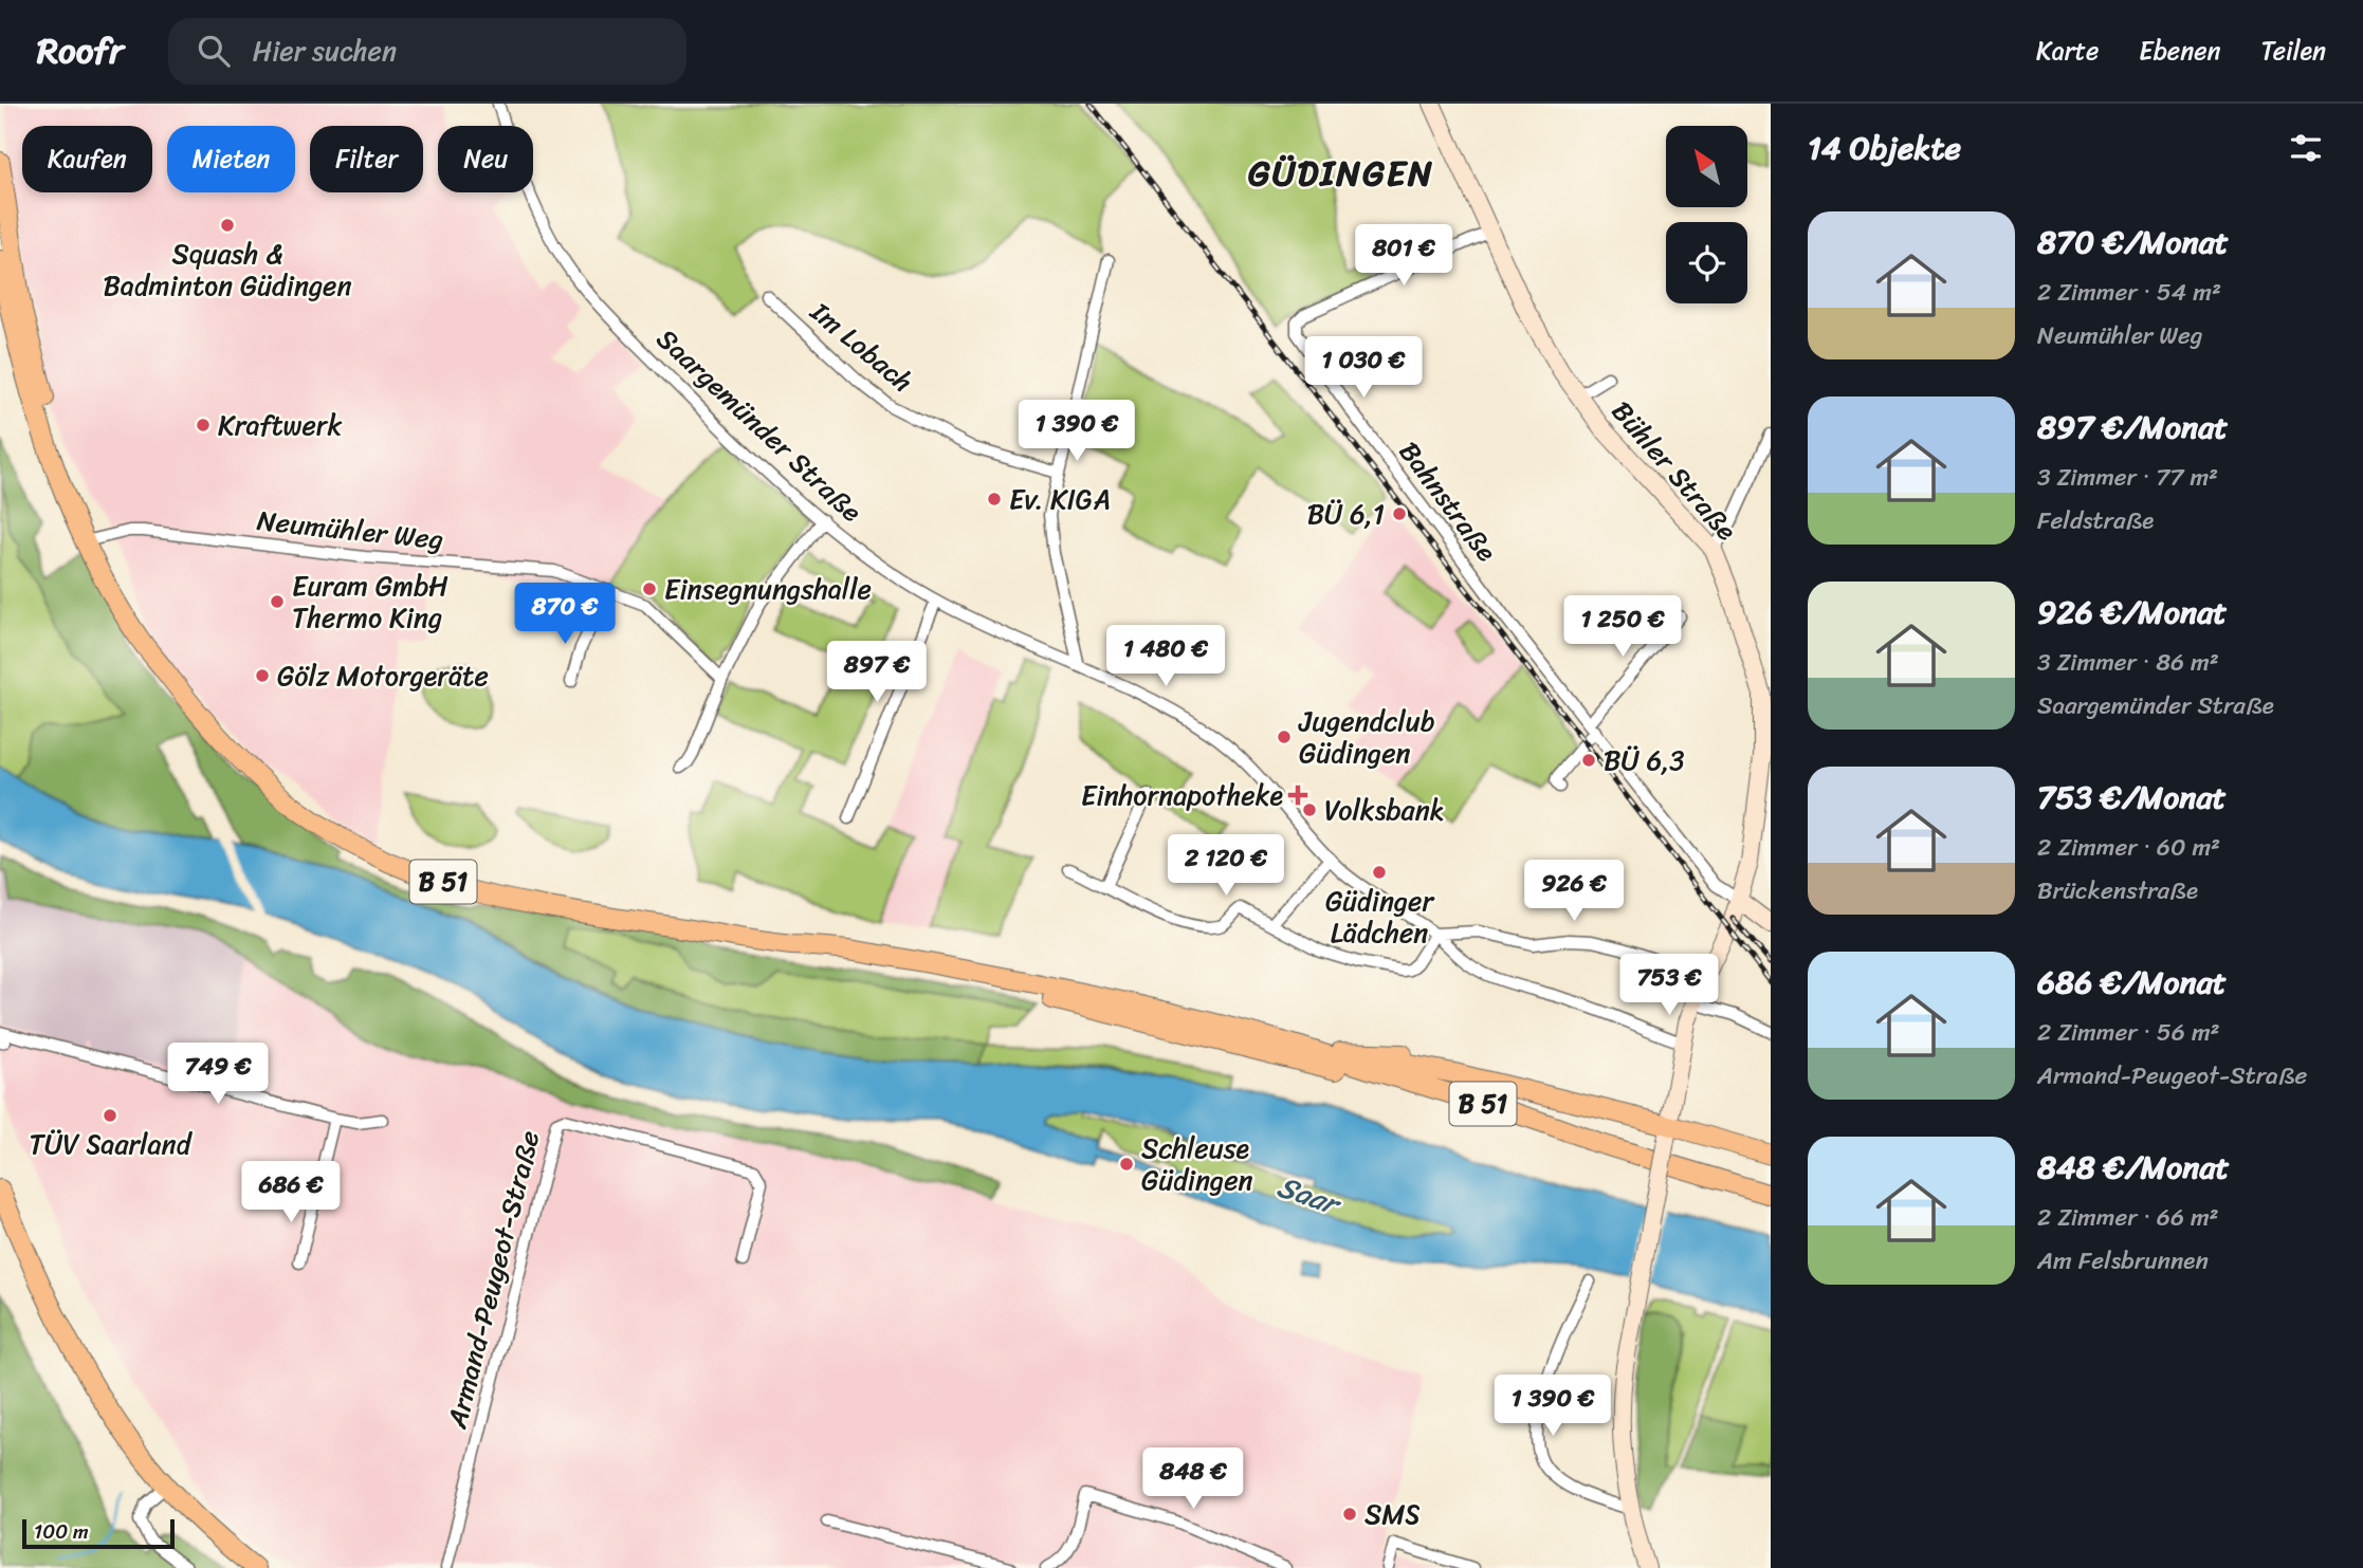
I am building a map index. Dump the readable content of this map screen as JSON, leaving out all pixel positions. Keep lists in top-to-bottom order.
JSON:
{
  "streets": {
    "main road": ["Bühler Straße", "B 51"],
    "street": [
      "Im Lobach",
      "Saargemünder Straße",
      "Bahnstraße",
      "Neumühler Weg",
      "Armand-Peugeot-Straße"
    ]
  },
  "crossings": [
    ["Saargemünder Straße", "Bühler Straße"],
    ["Bühler Straße", "Bahnstraße"],
    ["Neumühler Weg", "B 51"]
  ],
  "districts": ["GÜDINGEN"],
  "water": ["Saar"],
  "places": {
    "other": [
      "Squash & Badminton Güdingen",
      "Kraftwerk",
      "Ev. KIGA",
      "BÜ 6,1",
      "Einsegnungshalle",
      "Euram GmbH Thermo King",
      "Gölz Motorgeräte",
      "Jugendclub Güdingen",
      "BÜ 6,3",
      "Volksbank",
      "Güdinger Lädchen",
      "TÜV Saarland",
      "Schleuse Güdingen",
      "SMS"
    ],
    "health": ["Einhornapotheke"]
  },
  "scale_bar": "100 m",
  "north": "top left",
  "page": {
    "header": "Roofr",
    "search": "Hier suchen",
    "nav": ["Karte", "Ebenen", "Teilen"],
    "heading": "14 Objekte",
    "chip": [
      "Kaufen",
      "Mieten",
      "Filter",
      "Neu"
    ],
    "list": [
      {
        "name": "870 €/Monat",
        "note": "2 Zimmer · 54 m² · Neumühler Weg"
      },
      {
        "name": "897 €/Monat",
        "note": "3 Zimmer · 77 m² · Feldstraße"
      },
      {
        "name": "926 €/Monat",
        "note": "3 Zimmer · 86 m² · Saargemünder Straße"
      },
      {
        "name": "753 €/Monat",
        "note": "2 Zimmer · 60 m² · Brückenstraße"
      },
      {
        "name": "686 €/Monat",
        "note": "2 Zimmer · 56 m² · Armand-Peugeot-Straße"
      },
      {
        "name": "848 €/Monat",
        "note": "2 Zimmer · 66 m² · Am Felsbrunnen"
      }
    ],
    "price": [
      "801 €",
      "1 030 €",
      "1 390 €",
      "870 €",
      "1 250 €",
      "1 480 €",
      "897 €",
      "2 120 €",
      "926 €",
      "753 €",
      "749 €",
      "686 €",
      "1 390 €",
      "848 €"
    ],
    "scale": "100 m"
  }
}
